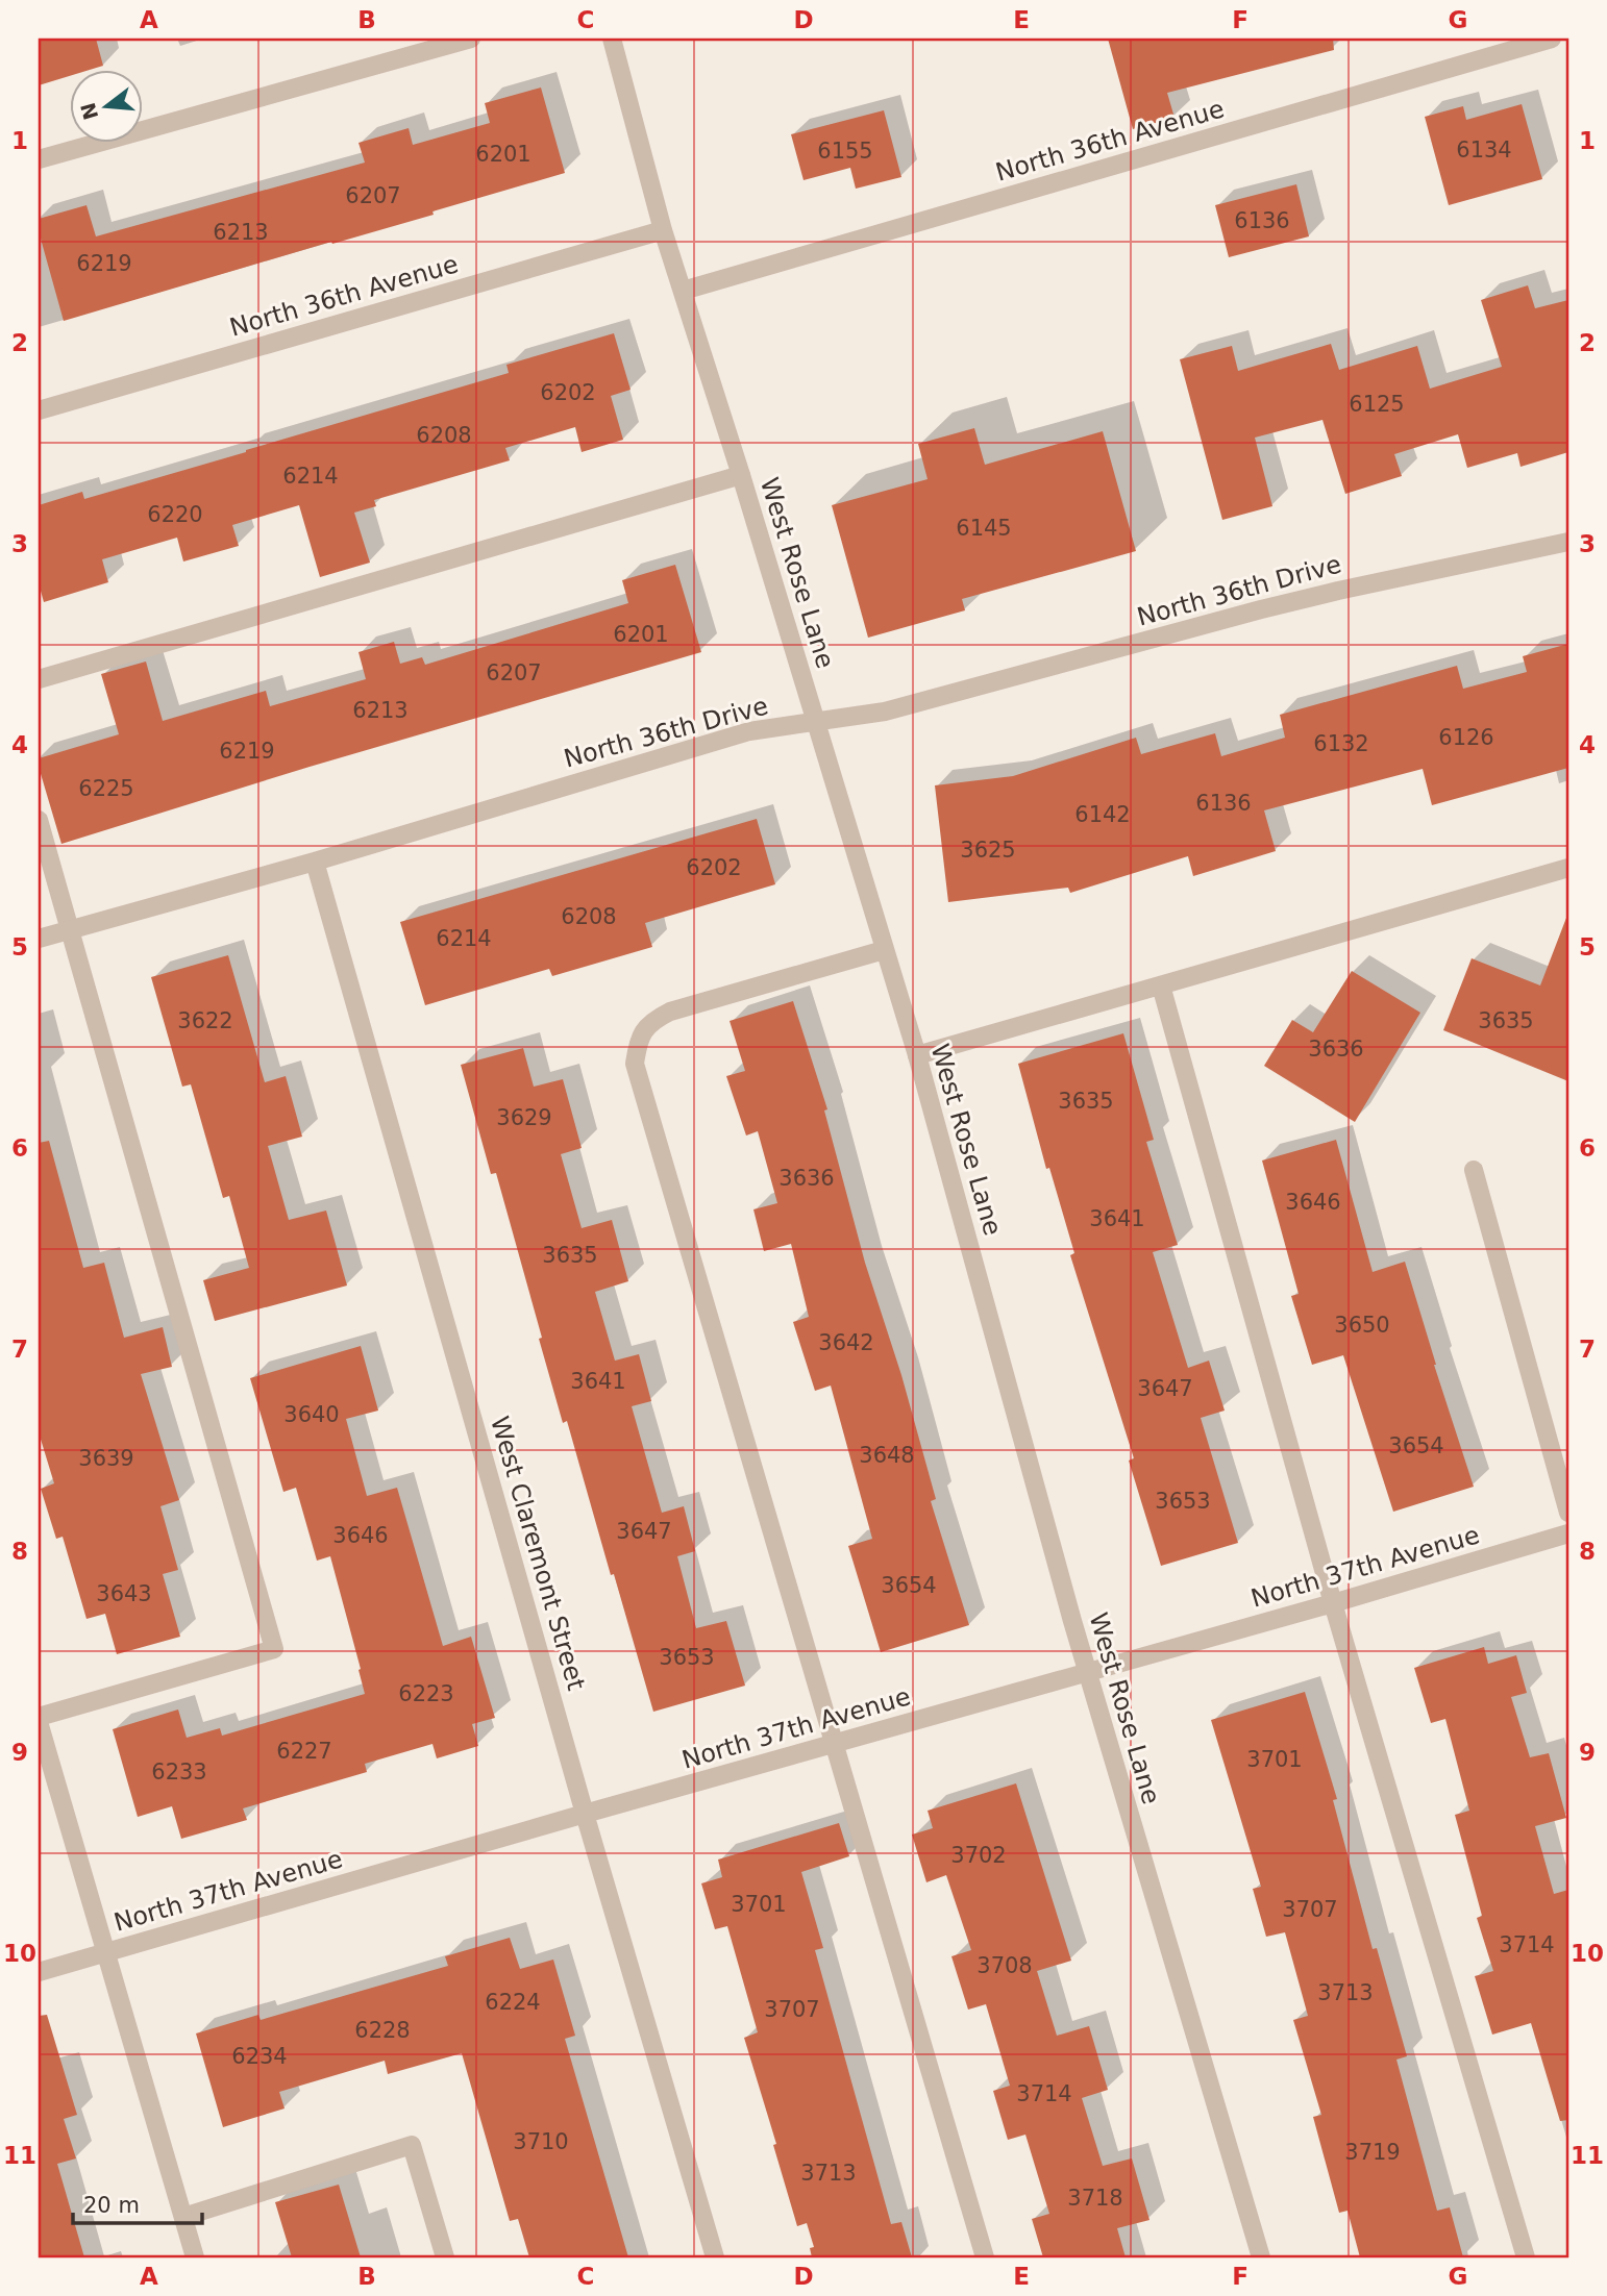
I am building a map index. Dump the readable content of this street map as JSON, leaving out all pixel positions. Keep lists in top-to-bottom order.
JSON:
{
  "streets": {
    "street": [
      "North 36th Avenue",
      "West Rose Lane",
      "North 36th Drive",
      "West Claremont Street",
      "North 37th Avenue"
    ]
  },
  "crossings": [
    ["North 36th Avenue", "West Rose Lane"],
    ["West Rose Lane", "North 36th Drive"],
    ["West Rose Lane", "North 37th Avenue"],
    ["North 36th Drive", "West Claremont Street"],
    ["West Claremont Street", "North 37th Avenue"]
  ],
  "house_numbers": [
    "6134",
    "6155",
    "6201",
    "6207",
    "6136",
    "6213",
    "6219",
    "6202",
    "6125",
    "6208",
    "6214",
    "6220",
    "6145",
    "6201",
    "6207",
    "6213",
    "6126",
    "6132",
    "6219",
    "6225",
    "6136",
    "6142",
    "3625",
    "6202",
    "6208",
    "6214",
    "3622",
    "3635",
    "3636",
    "3635",
    "3629",
    "3636",
    "3646",
    "3641",
    "3635",
    "3650",
    "3642",
    "3641",
    "3647",
    "3640",
    "3654",
    "3648",
    "3639",
    "3653",
    "3647",
    "3646",
    "3654",
    "3643",
    "3653",
    "6223",
    "6227",
    "3701",
    "6233",
    "3702",
    "3701",
    "3707",
    "3714",
    "3708",
    "3713",
    "6224",
    "3707",
    "6228",
    "6234",
    "3714",
    "3710",
    "3719",
    "3713",
    "3718"
  ],
  "scale_bar": "20 m",
  "north": "left",
  "grid": {
    "columns": [
      "A",
      "B",
      "C",
      "D",
      "E",
      "F",
      "G"
    ],
    "rows": [
      "1",
      "2",
      "3",
      "4",
      "5",
      "6",
      "7",
      "8",
      "9",
      "10",
      "11"
    ]
  }
}
